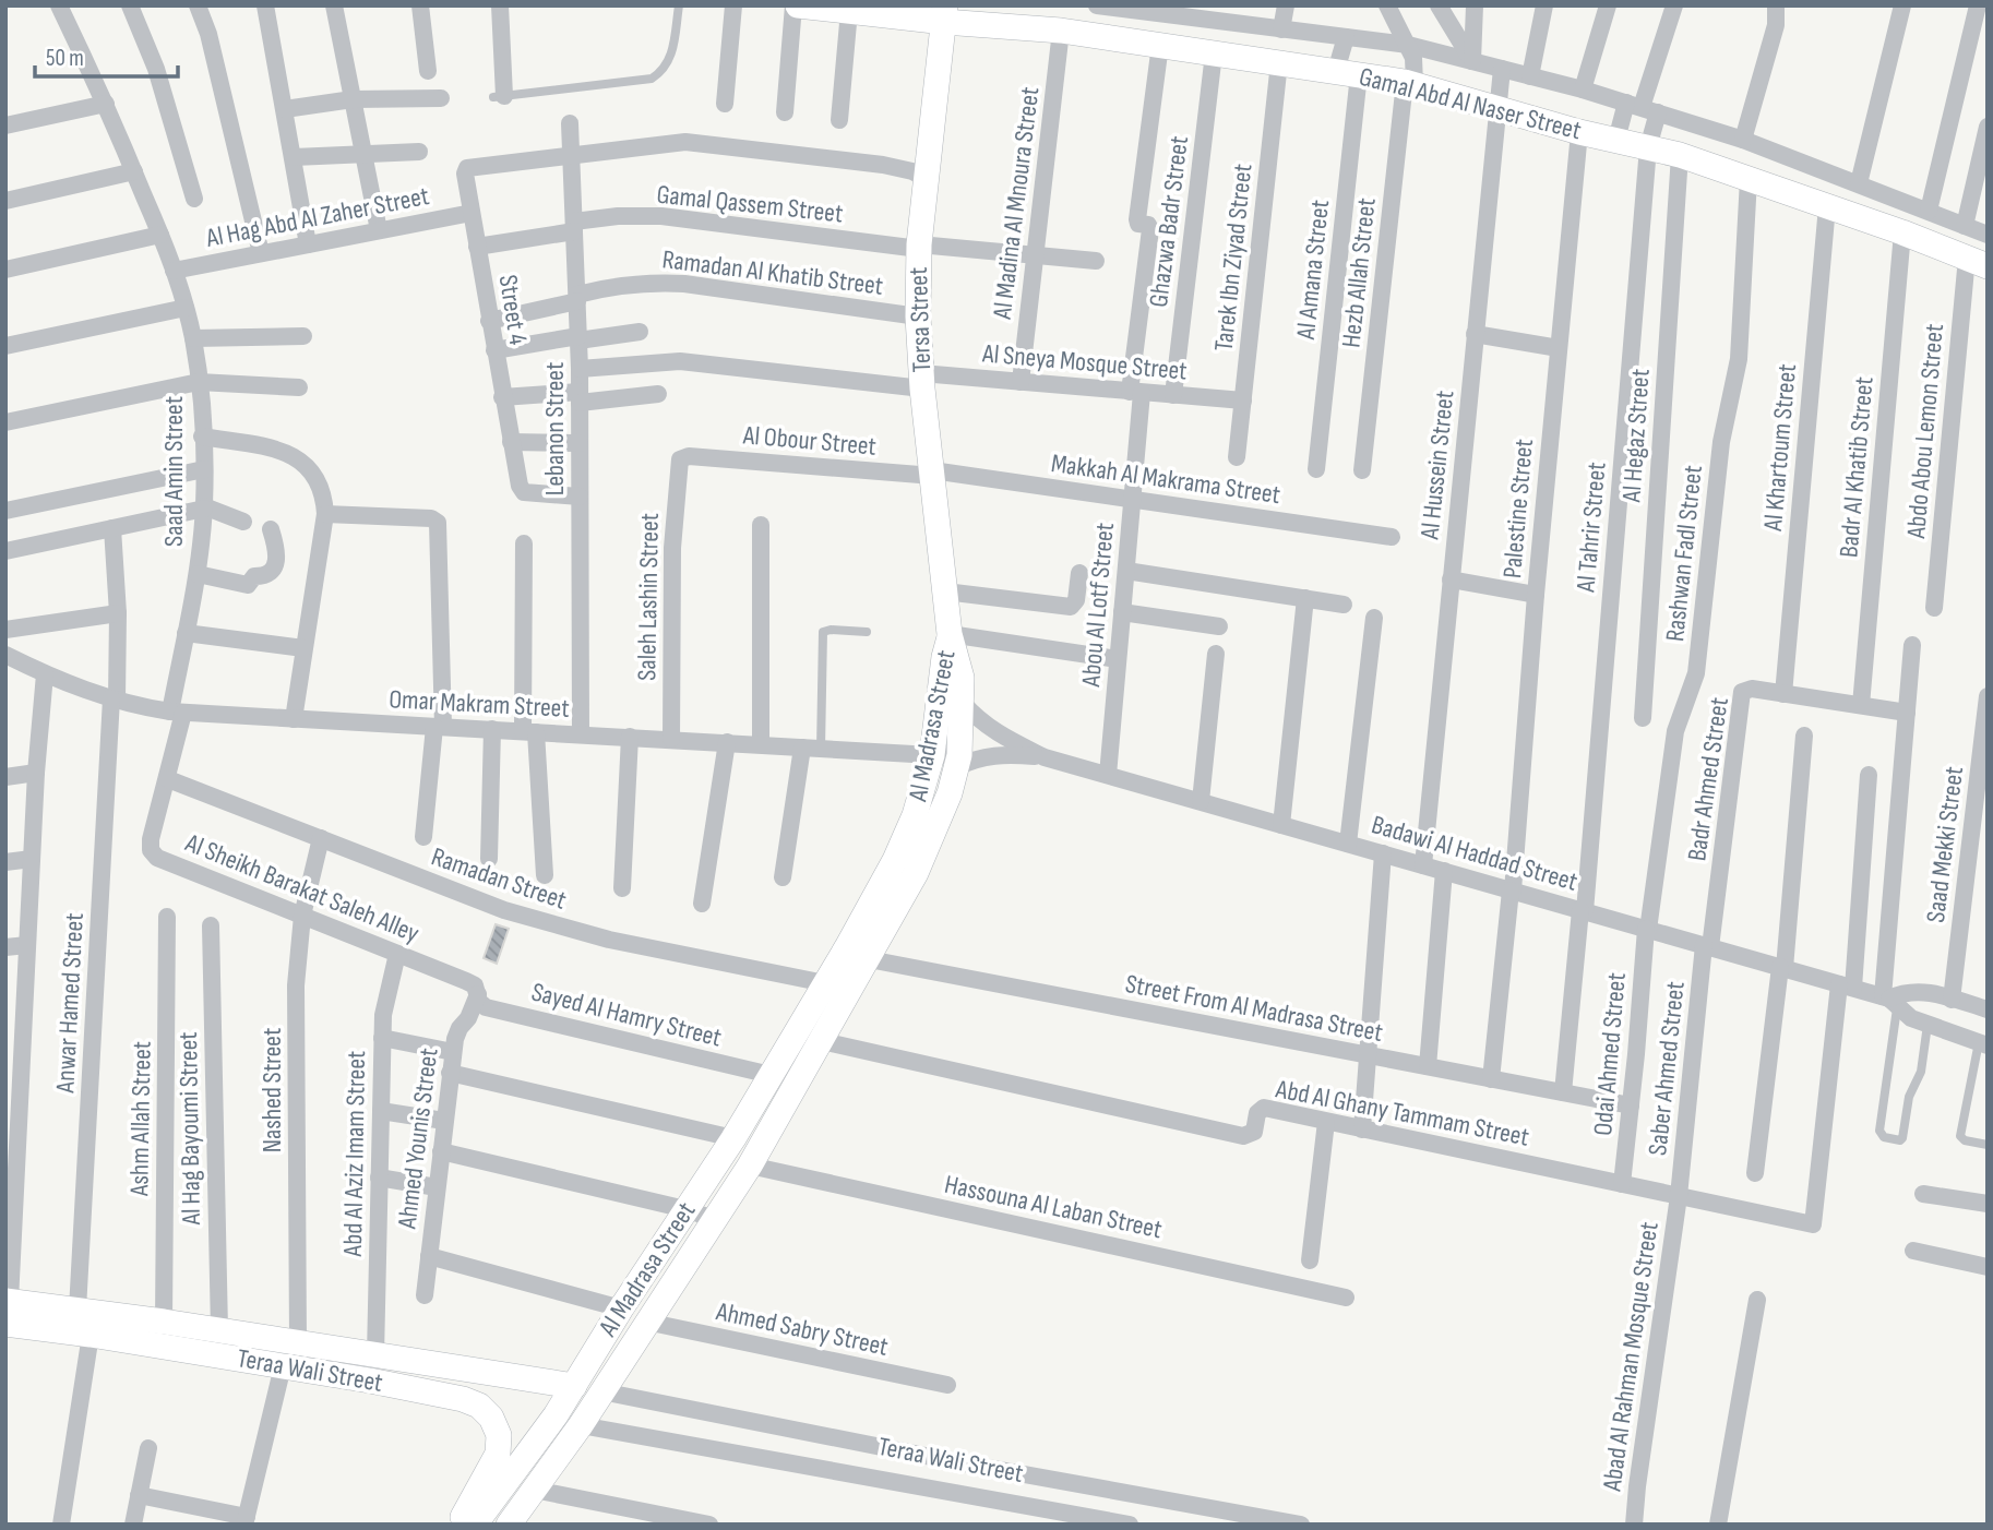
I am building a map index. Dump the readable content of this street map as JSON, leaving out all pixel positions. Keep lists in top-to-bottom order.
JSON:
{
  "streets": {
    "main road": [
      "Gamal Abd Al Naser Street",
      "Tersa Street",
      "Al Madrasa Street",
      "Teraa Wali Street"
    ],
    "street": [
      "Al Madina Al Mnoura Street",
      "Gamal Qassem Street",
      "Al Hag Abd Al Zaher Street",
      "Ghazwa Badr Street",
      "Tarek Ibn Ziyad Street",
      "Al Amana Street",
      "Ramadan Al Khatib Street",
      "Hezb Allah Street",
      "Street 4",
      "Al Sneya Mosque Street",
      "Lebanon Street",
      "Abdo Abou Lemon Street",
      "Al Hegaz Street",
      "Al Obour Street",
      "Al Khartoum Street",
      "Al Hussein Street",
      "Badr Al Khatib Street",
      "Saad Amin Street",
      "Makkah Al Makrama Street",
      "Palestine Street",
      "Al Tahrir Street",
      "Rashwan Fadl Street",
      "Saleh Lashin Street",
      "Abou Al Lotf Street",
      "Omar Makram Street",
      "Badr Ahmed Street",
      "Saad Mekki Street",
      "Badawi Al Haddad Street",
      "Ramadan Street",
      "Al Sheikh Barakat Saleh Alley",
      "Anwar Hamed Street",
      "Street From Al Madrasa Street",
      "Sayed Al Hamry Street",
      "Odai Ahmed Street",
      "Saber Ahmed Street",
      "Nashed Street",
      "Abd Al Ghany Tammam Street",
      "Ashm Allah Street",
      "Al Hag Bayoumi Street",
      "Ahmed Younis Street",
      "Abd Al Aziz Imam Street",
      "Hassouna Al Laban Street",
      "Ahmed Sabry Street",
      "Abad Al Rahman Mosque Street"
    ]
  },
  "crossings": [
    ["Gamal Abd Al Naser Street", "Al Madina Al Mnoura Street"],
    ["Gamal Abd Al Naser Street", "Ghazwa Badr Street"],
    ["Gamal Abd Al Naser Street", "Tarek Ibn Ziyad Street"],
    ["Gamal Abd Al Naser Street", "Al Amana Street"],
    ["Gamal Abd Al Naser Street", "Hezb Allah Street"],
    ["Gamal Abd Al Naser Street", "Tersa Street"],
    ["Gamal Abd Al Naser Street", "Abdo Abou Lemon Street"],
    ["Gamal Abd Al Naser Street", "Al Hegaz Street"],
    ["Gamal Abd Al Naser Street", "Al Khartoum Street"],
    ["Gamal Abd Al Naser Street", "Al Hussein Street"],
    ["Gamal Abd Al Naser Street", "Badr Al Khatib Street"],
    ["Gamal Abd Al Naser Street", "Palestine Street"],
    ["Gamal Abd Al Naser Street", "Al Tahrir Street"],
    ["Gamal Abd Al Naser Street", "Rashwan Fadl Street"],
    ["Gamal Abd Al Naser Street", "Abou Al Lotf Street"],
    ["Al Madina Al Mnoura Street", "Gamal Qassem Street"],
    ["Al Madina Al Mnoura Street", "Al Sneya Mosque Street"],
    ["Gamal Qassem Street", "Street 4"],
    ["Gamal Qassem Street", "Tersa Street"],
    ["Gamal Qassem Street", "Lebanon Street"],
    ["Al Hag Abd Al Zaher Street", "Street 4"],
    ["Al Hag Abd Al Zaher Street", "Saad Amin Street"],
    ["Ghazwa Badr Street", "Al Sneya Mosque Street"],
    ["Tarek Ibn Ziyad Street", "Al Sneya Mosque Street"],
    ["Ramadan Al Khatib Street", "Street 4"],
    ["Ramadan Al Khatib Street", "Tersa Street"],
    ["Ramadan Al Khatib Street", "Lebanon Street"],
    ["Street 4", "Lebanon Street"],
    ["Tersa Street", "Al Sneya Mosque Street"],
    ["Tersa Street", "Al Obour Street"],
    ["Tersa Street", "Makkah Al Makrama Street"],
    ["Tersa Street", "Al Madrasa Street"],
    ["Al Sneya Mosque Street", "Abou Al Lotf Street"],
    ["Lebanon Street", "Omar Makram Street"],
    ["Al Obour Street", "Makkah Al Makrama Street"],
    ["Al Obour Street", "Saleh Lashin Street"],
    ["Al Khartoum Street", "Badr Ahmed Street"],
    ["Al Hussein Street", "Badawi Al Haddad Street"],
    ["Badr Al Khatib Street", "Badr Ahmed Street"],
    ["Saad Amin Street", "Omar Makram Street"],
    ["Saad Amin Street", "Al Sheikh Barakat Saleh Alley"],
    ["Makkah Al Makrama Street", "Abou Al Lotf Street"],
    ["Palestine Street", "Badawi Al Haddad Street"],
    ["Palestine Street", "Street From Al Madrasa Street"],
    ["Al Tahrir Street", "Badawi Al Haddad Street"],
    ["Al Tahrir Street", "Street From Al Madrasa Street"],
    ["Rashwan Fadl Street", "Badawi Al Haddad Street"],
    ["Rashwan Fadl Street", "Odai Ahmed Street"],
    ["Saleh Lashin Street", "Omar Makram Street"],
    ["Abou Al Lotf Street", "Badawi Al Haddad Street"],
    ["Omar Makram Street", "Al Madrasa Street"],
    ["Omar Makram Street", "Badawi Al Haddad Street"],
    ["Omar Makram Street", "Al Sheikh Barakat Saleh Alley"],
    ["Omar Makram Street", "Anwar Hamed Street"],
    ["Al Madrasa Street", "Badawi Al Haddad Street"],
    ["Al Madrasa Street", "Ramadan Street"],
    ["Al Madrasa Street", "Street From Al Madrasa Street"],
    ["Al Madrasa Street", "Sayed Al Hamry Street"],
    ["Al Madrasa Street", "Abd Al Ghany Tammam Street"],
    ["Al Madrasa Street", "Hassouna Al Laban Street"],
    ["Al Madrasa Street", "Ahmed Sabry Street"],
    ["Al Madrasa Street", "Teraa Wali Street"],
    ["Badr Ahmed Street", "Badawi Al Haddad Street"],
    ["Badr Ahmed Street", "Saber Ahmed Street"],
    ["Badawi Al Haddad Street", "Odai Ahmed Street"],
    ["Badawi Al Haddad Street", "Saber Ahmed Street"],
    ["Badawi Al Haddad Street", "Abd Al Ghany Tammam Street"],
    ["Ramadan Street", "Al Sheikh Barakat Saleh Alley"],
    ["Ramadan Street", "Nashed Street"],
    ["Al Sheikh Barakat Saleh Alley", "Sayed Al Hamry Street"],
    ["Al Sheikh Barakat Saleh Alley", "Nashed Street"],
    ["Al Sheikh Barakat Saleh Alley", "Ahmed Younis Street"],
    ["Al Sheikh Barakat Saleh Alley", "Abd Al Aziz Imam Street"],
    ["Anwar Hamed Street", "Teraa Wali Street"],
    ["Street From Al Madrasa Street", "Odai Ahmed Street"],
    ["Sayed Al Hamry Street", "Ahmed Younis Street"],
    ["Odai Ahmed Street", "Abd Al Ghany Tammam Street"],
    ["Saber Ahmed Street", "Abd Al Ghany Tammam Street"],
    ["Saber Ahmed Street", "Abad Al Rahman Mosque Street"],
    ["Nashed Street", "Teraa Wali Street"],
    ["Abd Al Ghany Tammam Street", "Abad Al Rahman Mosque Street"],
    ["Ashm Allah Street", "Teraa Wali Street"],
    ["Al Hag Bayoumi Street", "Teraa Wali Street"],
    ["Abd Al Aziz Imam Street", "Teraa Wali Street"]
  ],
  "scale_bar": "50 m"
}
